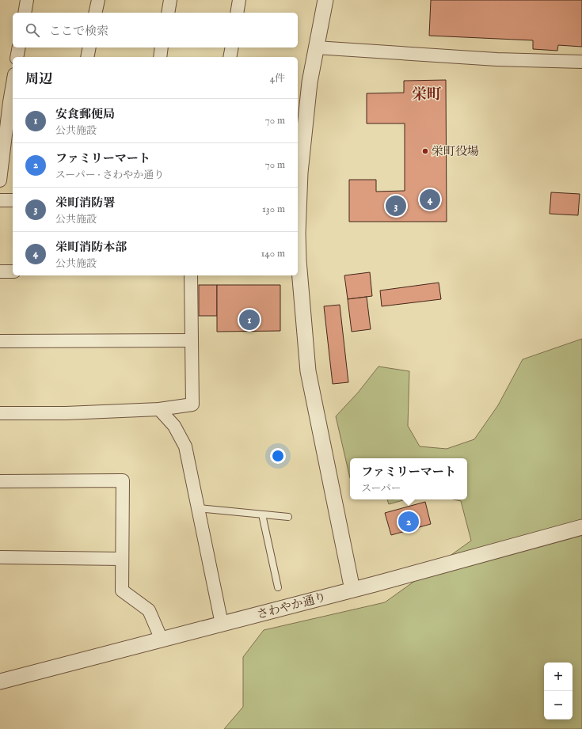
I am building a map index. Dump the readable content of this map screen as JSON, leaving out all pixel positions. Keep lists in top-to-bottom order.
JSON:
{
  "streets": {
    "street": ["さわやか通り"]
  },
  "districts": ["栄町"],
  "places": ["栄町役場"],
  "page": {
    "search": "ここで検索",
    "heading": ["周辺", "4件"],
    "list": [
      {
        "mark": "1",
        "name": "安食郵便局",
        "note": "公共施設",
        "value": "70 m"
      },
      {
        "mark": "2",
        "name": "ファミリーマート",
        "note": "スーパー · さわやか通り",
        "value": "70 m"
      },
      {
        "mark": "3",
        "name": "栄町消防署",
        "note": "公共施設",
        "value": "130 m"
      },
      {
        "mark": "4",
        "name": "栄町消防本部",
        "note": "公共施設",
        "value": "140 m"
      }
    ],
    "pins": [
      "4",
      "3",
      "1",
      "2"
    ],
    "popup": ["ファミリーマート", "スーパー"],
    "map_buttons": ["+", "−"]
  }
}
